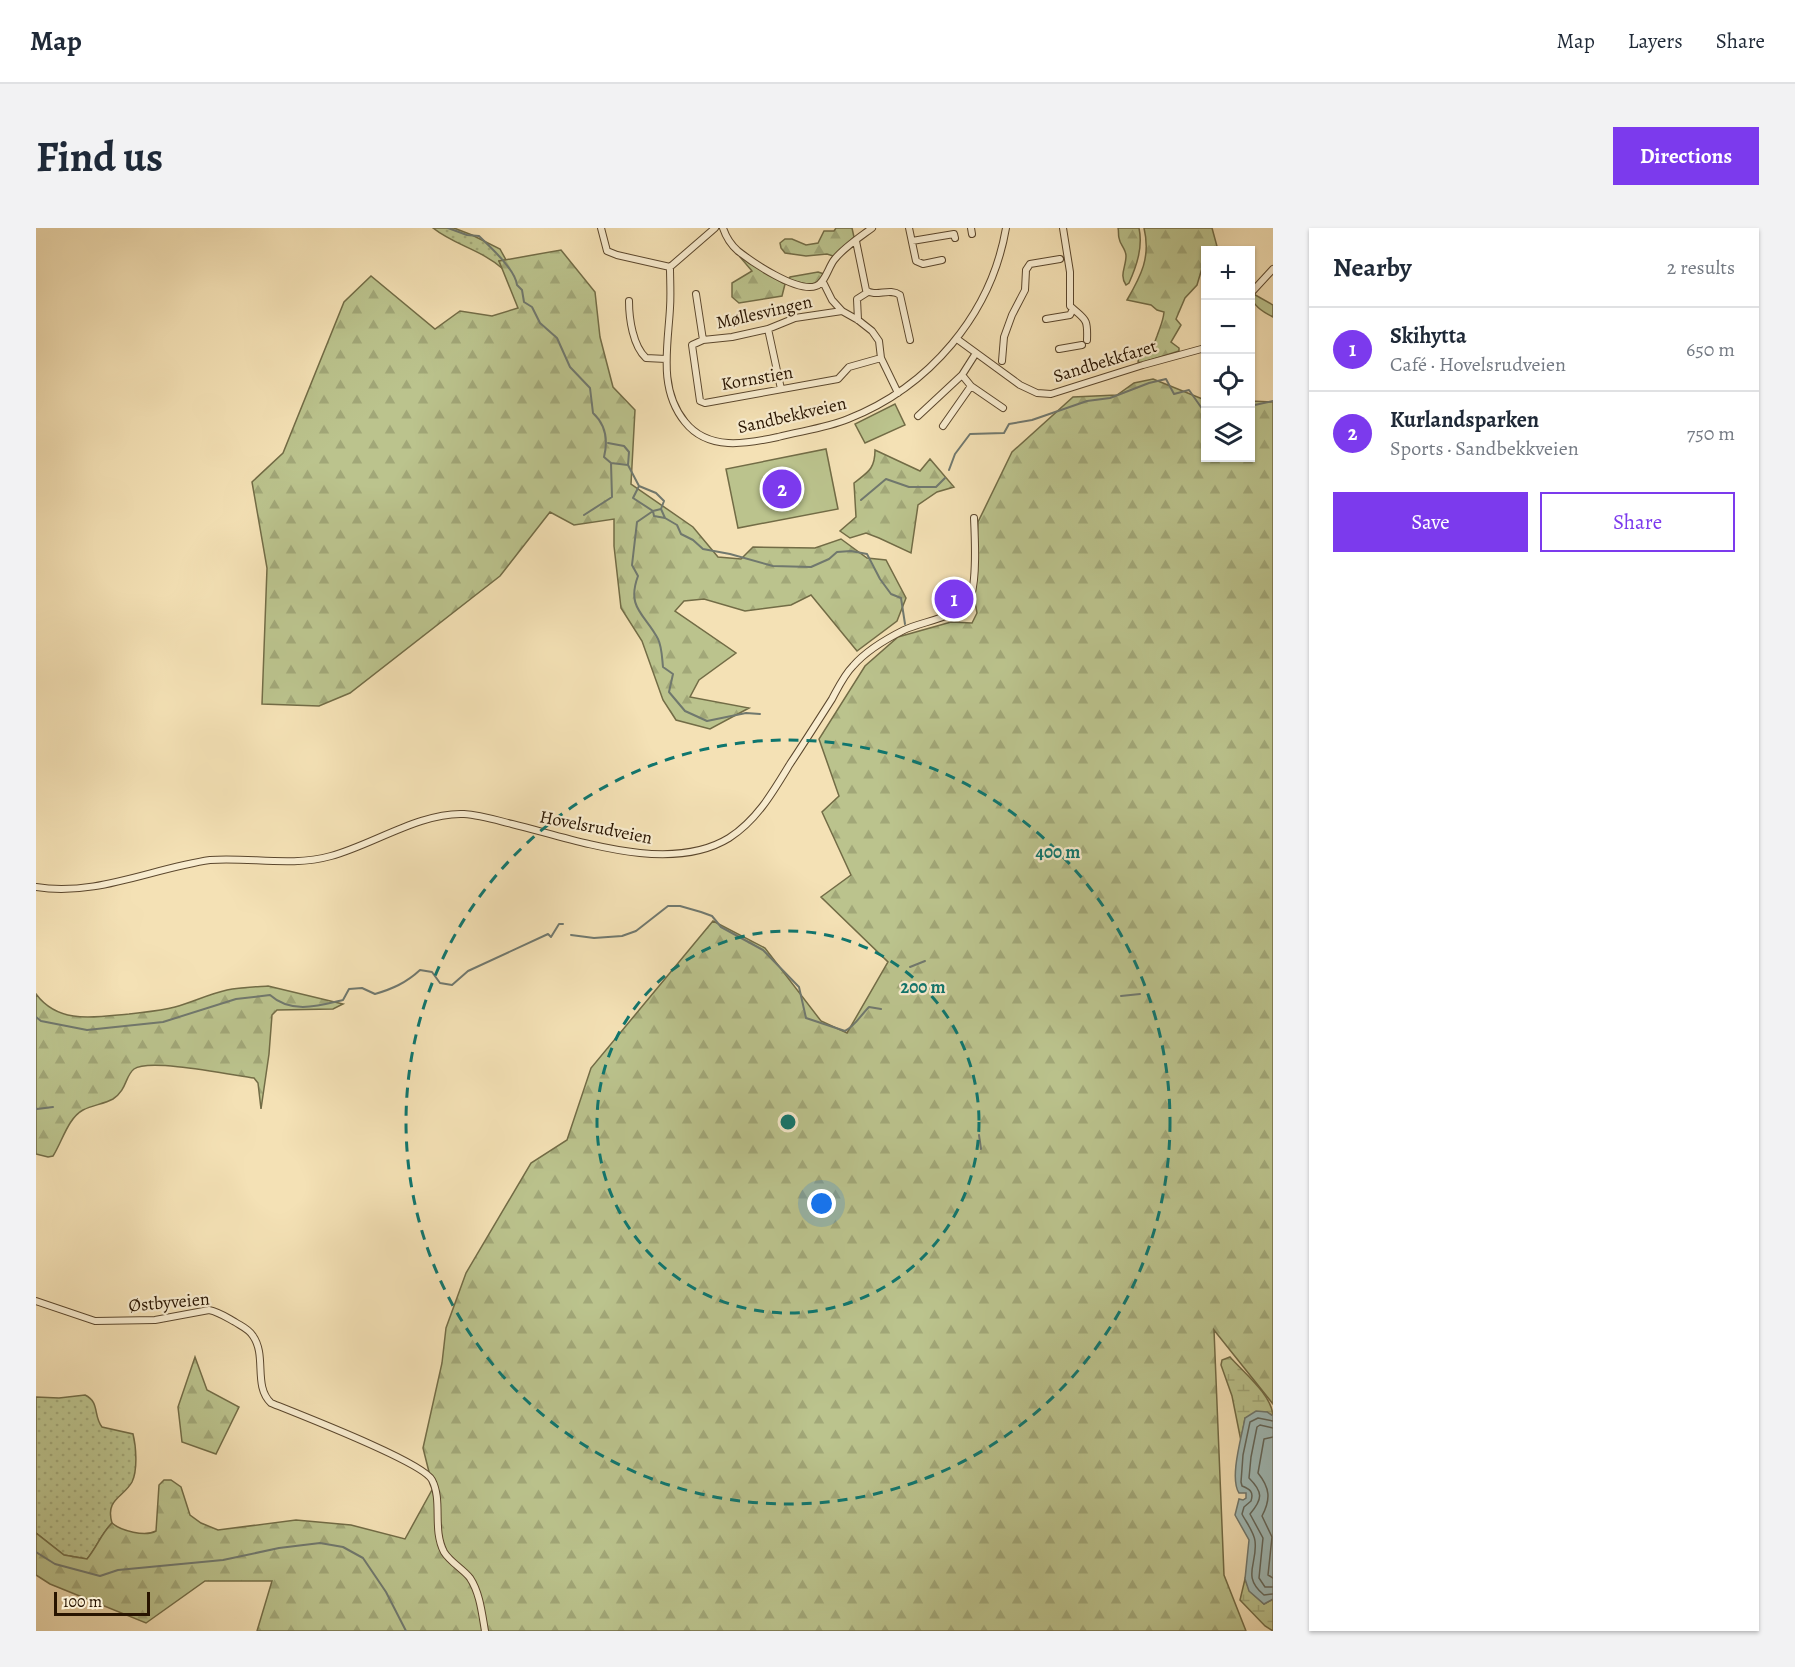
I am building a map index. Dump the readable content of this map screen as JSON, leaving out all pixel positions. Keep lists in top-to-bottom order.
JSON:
{
  "streets": {
    "street": [
      "Møllesvingen",
      "Sandbekkfaret",
      "Kornstien",
      "Sandbekkveien",
      "Hovelsrudveien",
      "Østbyveien"
    ]
  },
  "crossings": [
    ["Møllesvingen", "Kornstien"],
    ["Sandbekkfaret", "Sandbekkveien"]
  ],
  "scale_bar": "100 m",
  "page": {
    "header": "Map",
    "nav": ["Map", "Layers", "Share"],
    "buttons": [
      "Directions",
      ["Save", "Share"]
    ],
    "title": "Find us",
    "heading": ["Nearby", "2 results"],
    "map_buttons": ["+", "−"],
    "list": [
      {
        "mark": "1",
        "name": "Skihytta",
        "note": "Café · Hovelsrudveien",
        "value": "650 m"
      },
      {
        "mark": "2",
        "name": "Kurlandsparken",
        "note": "Sports · Sandbekkveien",
        "value": "750 m"
      }
    ],
    "pins": ["2", "1"],
    "scale": "100 m"
  },
  "rings": ["400 m", "200 m"]
}
